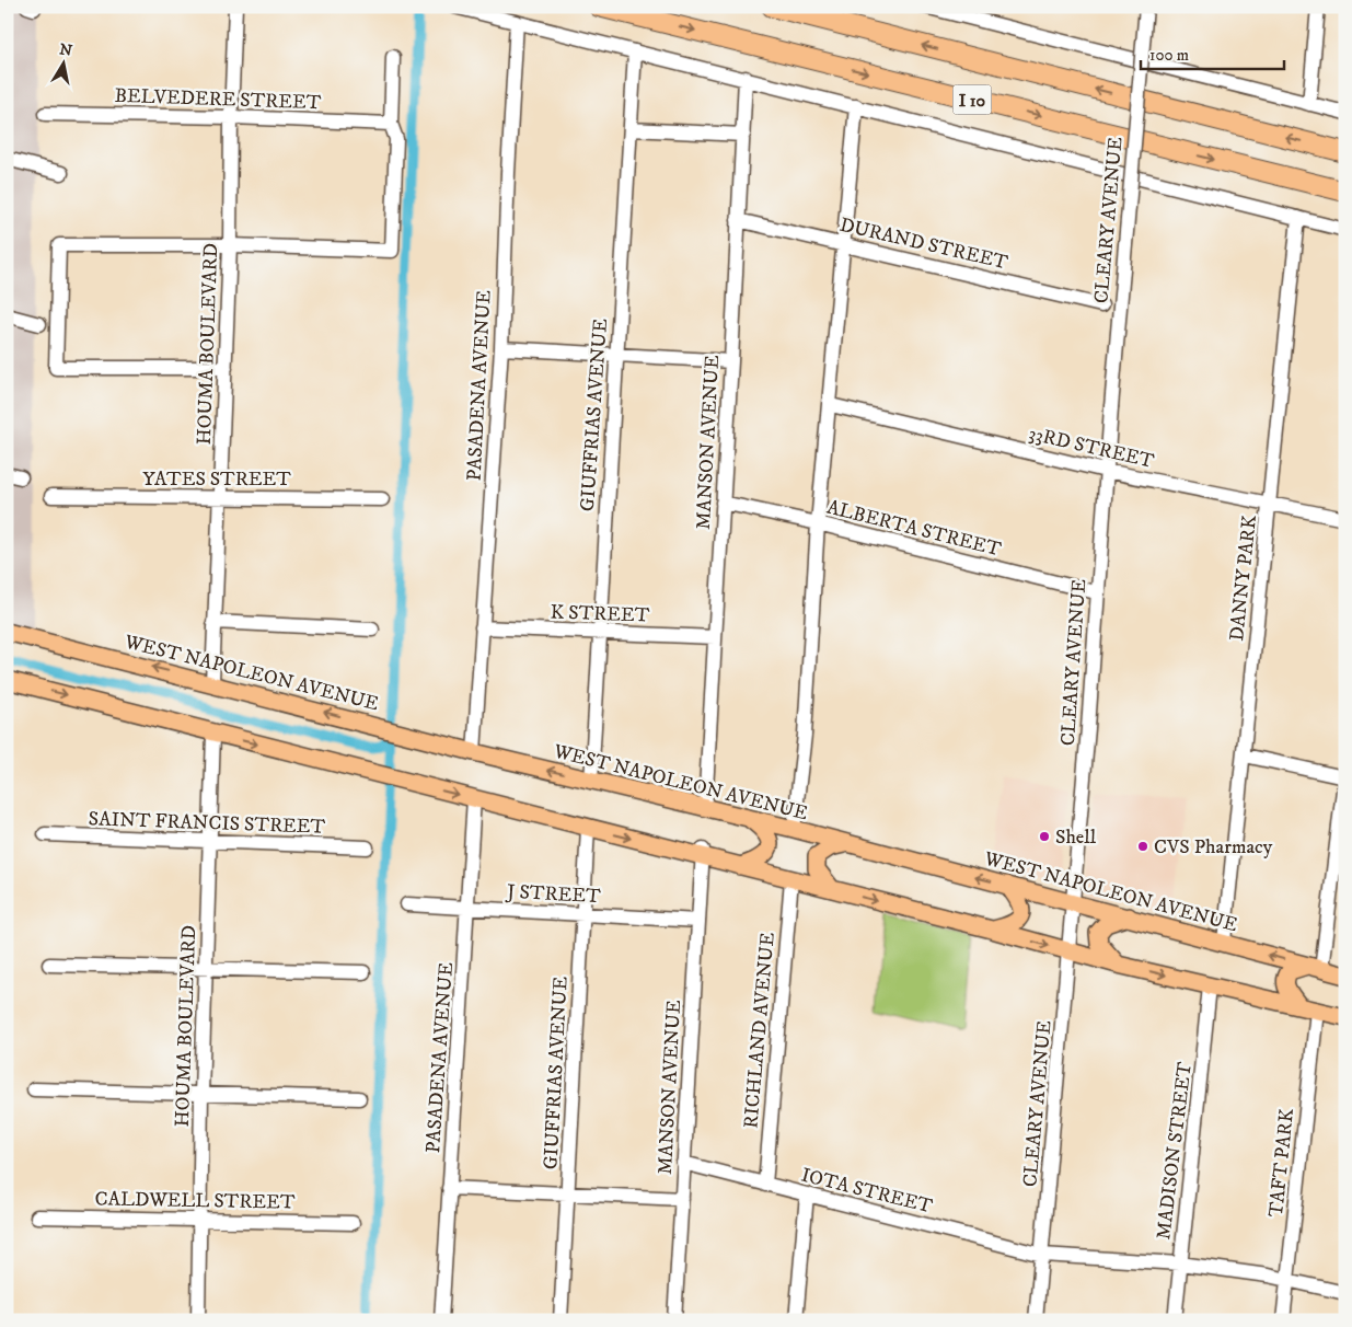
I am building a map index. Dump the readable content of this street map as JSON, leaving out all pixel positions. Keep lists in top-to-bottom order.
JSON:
{
  "streets": {
    "highway": ["I 10"],
    "main road": ["WEST NAPOLEON AVENUE"],
    "street": [
      "BELVEDERE STREET",
      "CLEARY AVENUE",
      "DURAND STREET",
      "HOUMA BOULEVARD",
      "PASADENA AVENUE",
      "GIUFFRIAS AVENUE",
      "MANSON AVENUE",
      "33RD STREET",
      "YATES STREET",
      "ALBERTA STREET",
      "DANNY PARK",
      "K STREET",
      "SAINT FRANCIS STREET",
      "J STREET",
      "RICHLAND AVENUE",
      "MADISON STREET",
      "TAFT PARK",
      "IOTA STREET",
      "CALDWELL STREET"
    ]
  },
  "crossings": [
    ["BELVEDERE STREET", "HOUMA BOULEVARD"],
    ["CLEARY AVENUE", "33RD STREET"],
    ["CLEARY AVENUE", "ALBERTA STREET"],
    ["CLEARY AVENUE", "WEST NAPOLEON AVENUE"],
    ["CLEARY AVENUE", "IOTA STREET"],
    ["DURAND STREET", "MANSON AVENUE"],
    ["HOUMA BOULEVARD", "YATES STREET"],
    ["HOUMA BOULEVARD", "WEST NAPOLEON AVENUE"],
    ["HOUMA BOULEVARD", "SAINT FRANCIS STREET"],
    ["HOUMA BOULEVARD", "CALDWELL STREET"],
    ["PASADENA AVENUE", "K STREET"],
    ["PASADENA AVENUE", "WEST NAPOLEON AVENUE"],
    ["PASADENA AVENUE", "J STREET"],
    ["GIUFFRIAS AVENUE", "K STREET"],
    ["GIUFFRIAS AVENUE", "WEST NAPOLEON AVENUE"],
    ["GIUFFRIAS AVENUE", "J STREET"],
    ["MANSON AVENUE", "ALBERTA STREET"],
    ["MANSON AVENUE", "K STREET"],
    ["MANSON AVENUE", "WEST NAPOLEON AVENUE"],
    ["MANSON AVENUE", "J STREET"],
    ["MANSON AVENUE", "IOTA STREET"],
    ["33RD STREET", "DANNY PARK"],
    ["DANNY PARK", "WEST NAPOLEON AVENUE"],
    ["RICHLAND AVENUE", "IOTA STREET"],
    ["MADISON STREET", "IOTA STREET"],
    ["TAFT PARK", "IOTA STREET"]
  ],
  "places": ["Shell", "CVS Pharmacy"],
  "scale_bar": "100 m",
  "north": "top"
}
